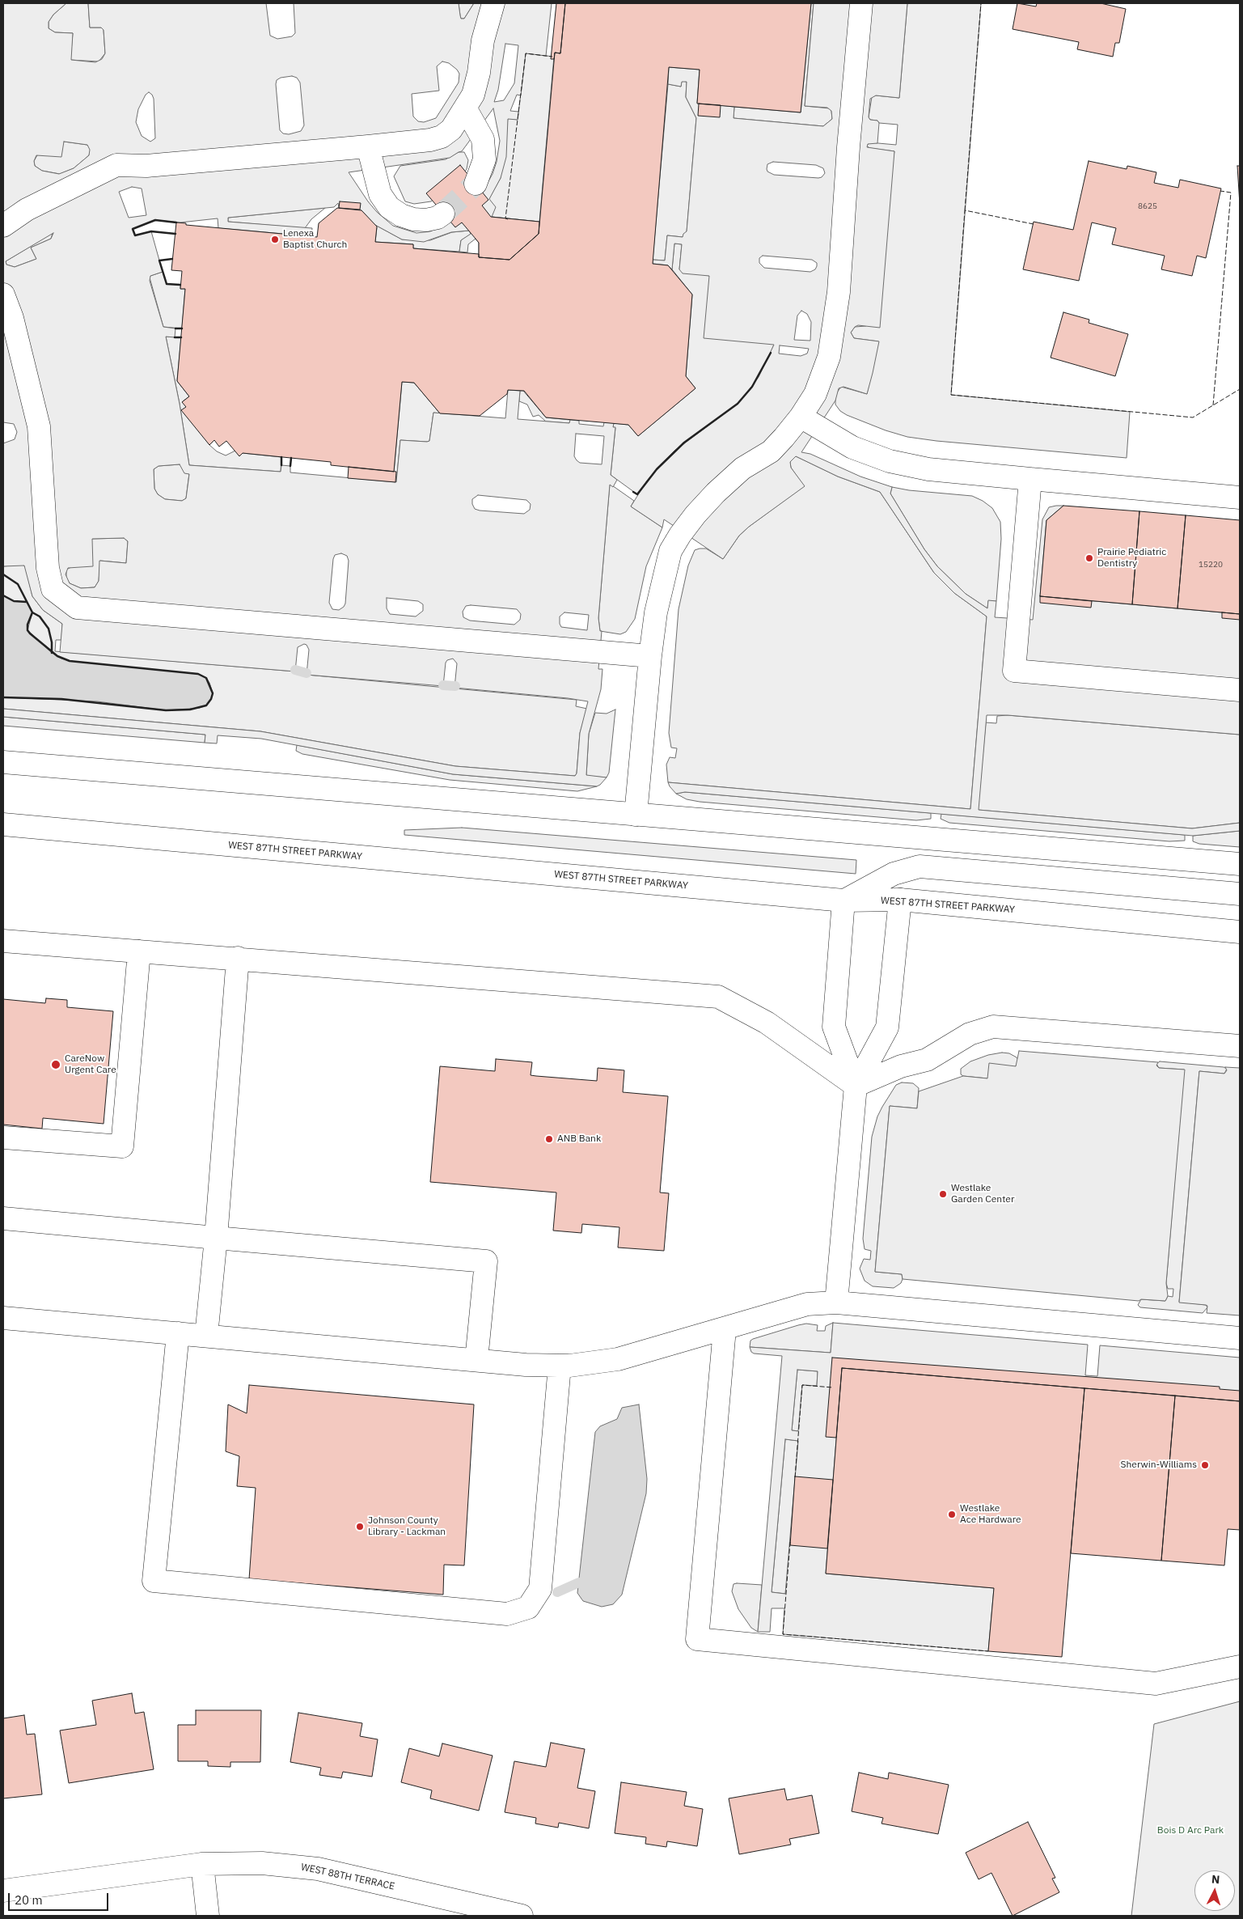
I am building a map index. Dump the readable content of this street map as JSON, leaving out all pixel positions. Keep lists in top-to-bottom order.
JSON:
{
  "streets": {
    "main road": ["WEST 87TH STREET PARKWAY", "WEST 88TH TERRACE"]
  },
  "parks": ["Bois D Arc Park"],
  "places": [
    "Lenexa Baptist Church",
    "Prairie Pediatric Dentistry",
    "CareNow Urgent Care",
    "ANB Bank",
    "Westlake Garden Center",
    "Sherwin-Williams",
    "Westlake Ace Hardware",
    "Johnson County Library - Lackman"
  ],
  "house_numbers": ["8625", "15220"],
  "scale_bar": "20 m",
  "north": "top"
}
